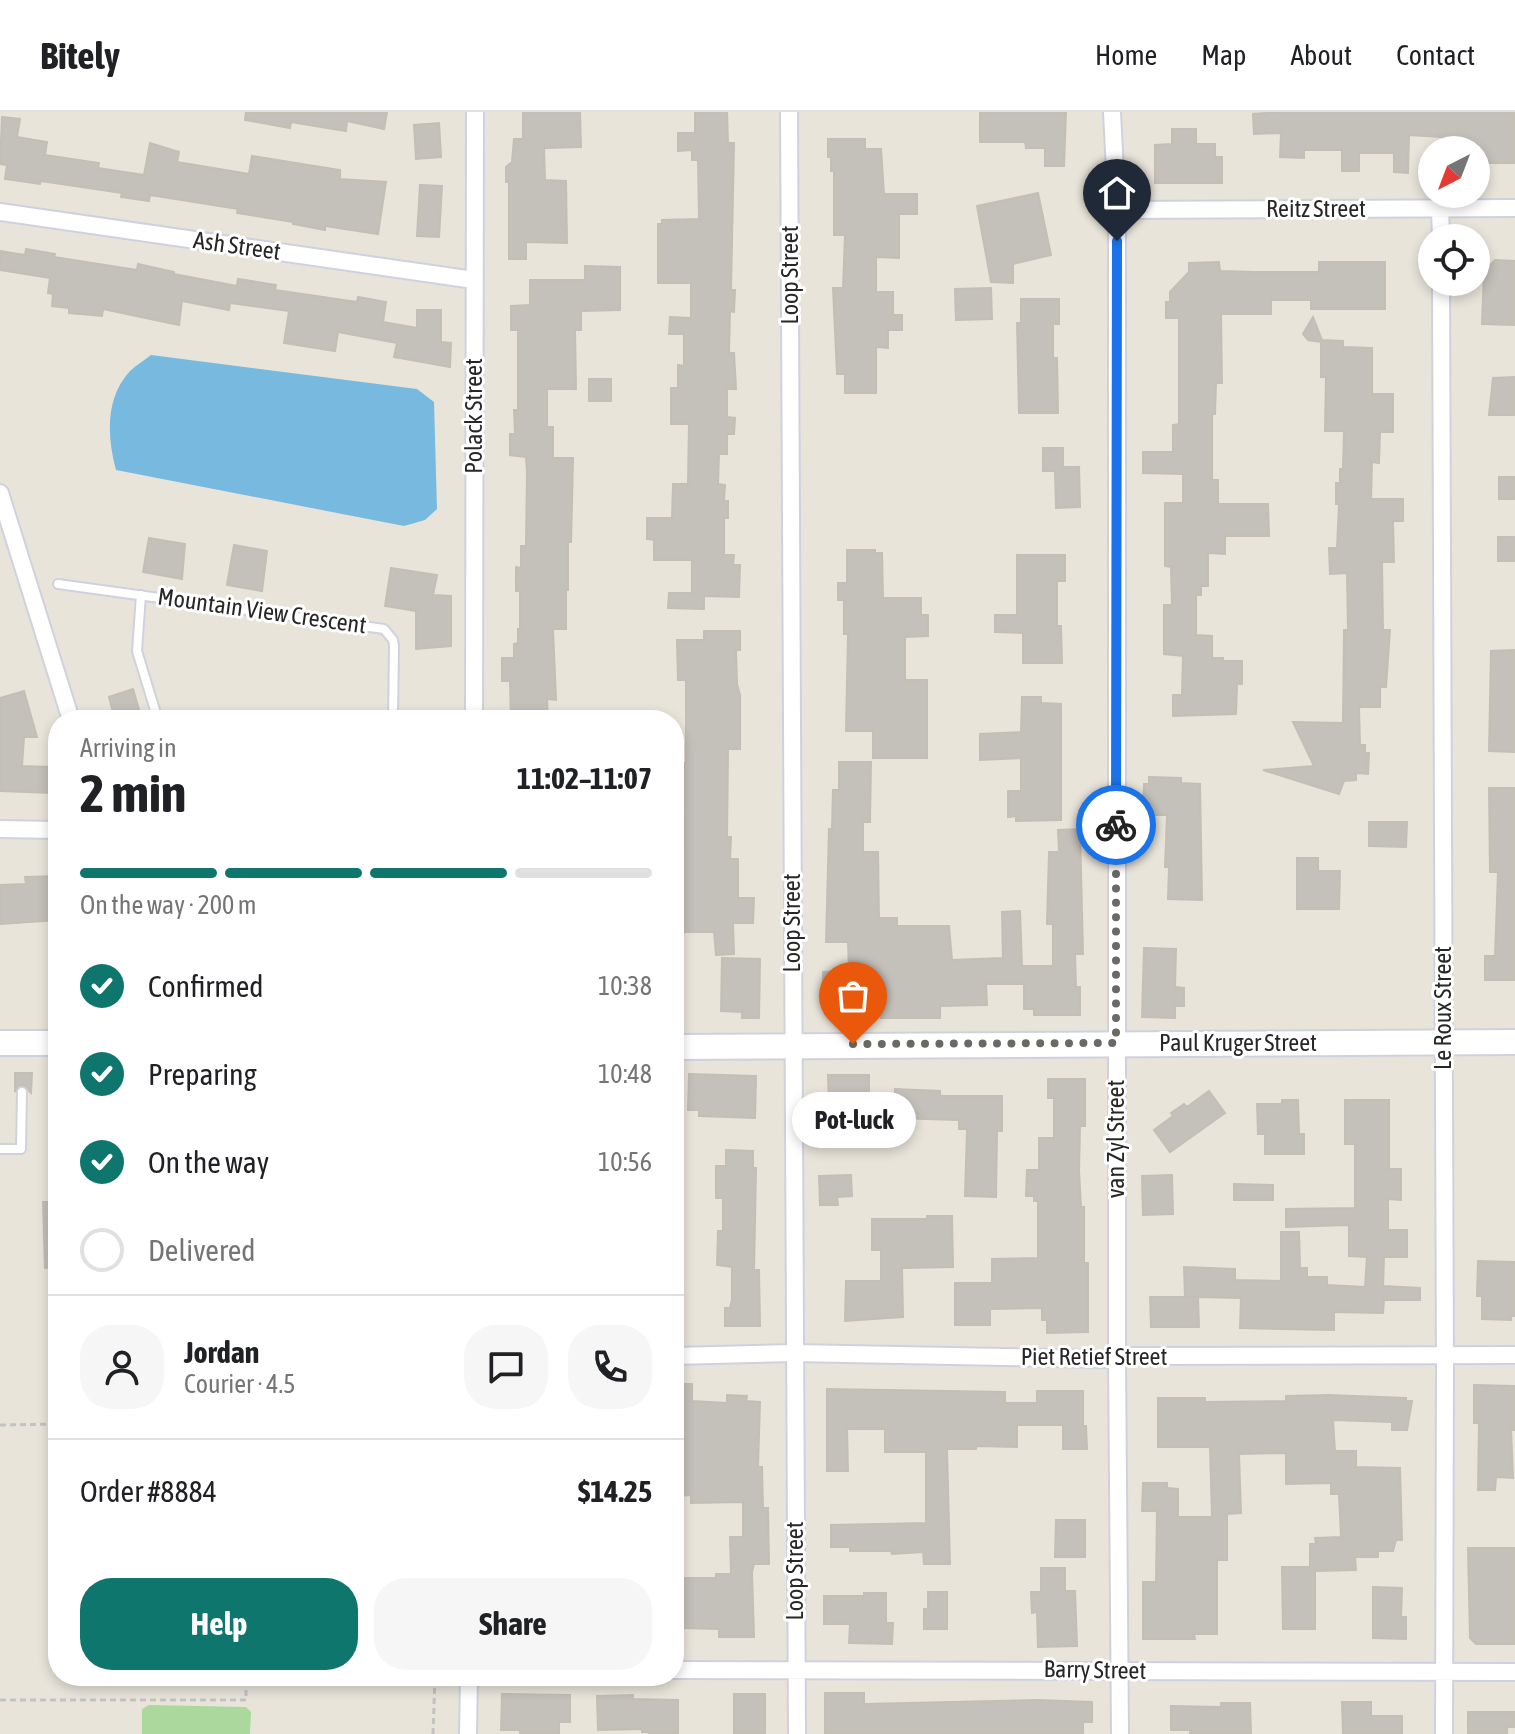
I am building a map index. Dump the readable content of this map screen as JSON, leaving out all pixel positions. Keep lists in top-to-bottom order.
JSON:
{
  "streets": {
    "street": [
      "Reitz Street",
      "Ash Street",
      "Loop Street",
      "Polack Street",
      "Le Roux Street",
      "Paul Kruger Street",
      "van Zyl Street",
      "Piet Retief Street",
      "Barry Street"
    ],
    "lane": ["Mountain View Crescent"]
  },
  "crossings": [
    ["Reitz Street", "van Zyl Street"],
    ["Ash Street", "Polack Street"],
    ["Loop Street", "Paul Kruger Street"],
    ["Loop Street", "Piet Retief Street"],
    ["Loop Street", "Barry Street"],
    ["Le Roux Street", "Paul Kruger Street"],
    ["Le Roux Street", "Piet Retief Street"],
    ["Le Roux Street", "Barry Street"],
    ["Paul Kruger Street", "van Zyl Street"],
    ["van Zyl Street", "Piet Retief Street"],
    ["van Zyl Street", "Barry Street"]
  ],
  "places": ["Pot-luck"],
  "north": "bottom left",
  "page": {
    "header": "Bitely",
    "nav": [
      "Home",
      "Map",
      "About",
      "Contact"
    ],
    "heading": ["2 min", "Arriving in", "11:02–11:07"],
    "panel": [
      "Jordan",
      "Courier · 4.5",
      "Order #8884",
      "$14.25"
    ],
    "bar": "On the way · 200 m",
    "list": [
      ["Confirmed", "10:38"],
      ["Preparing", "10:48"],
      ["On the way", "10:56"],
      "Delivered"
    ],
    "bubble": "Pot-luck",
    "buttons": ["Help", "Share"]
  }
}
